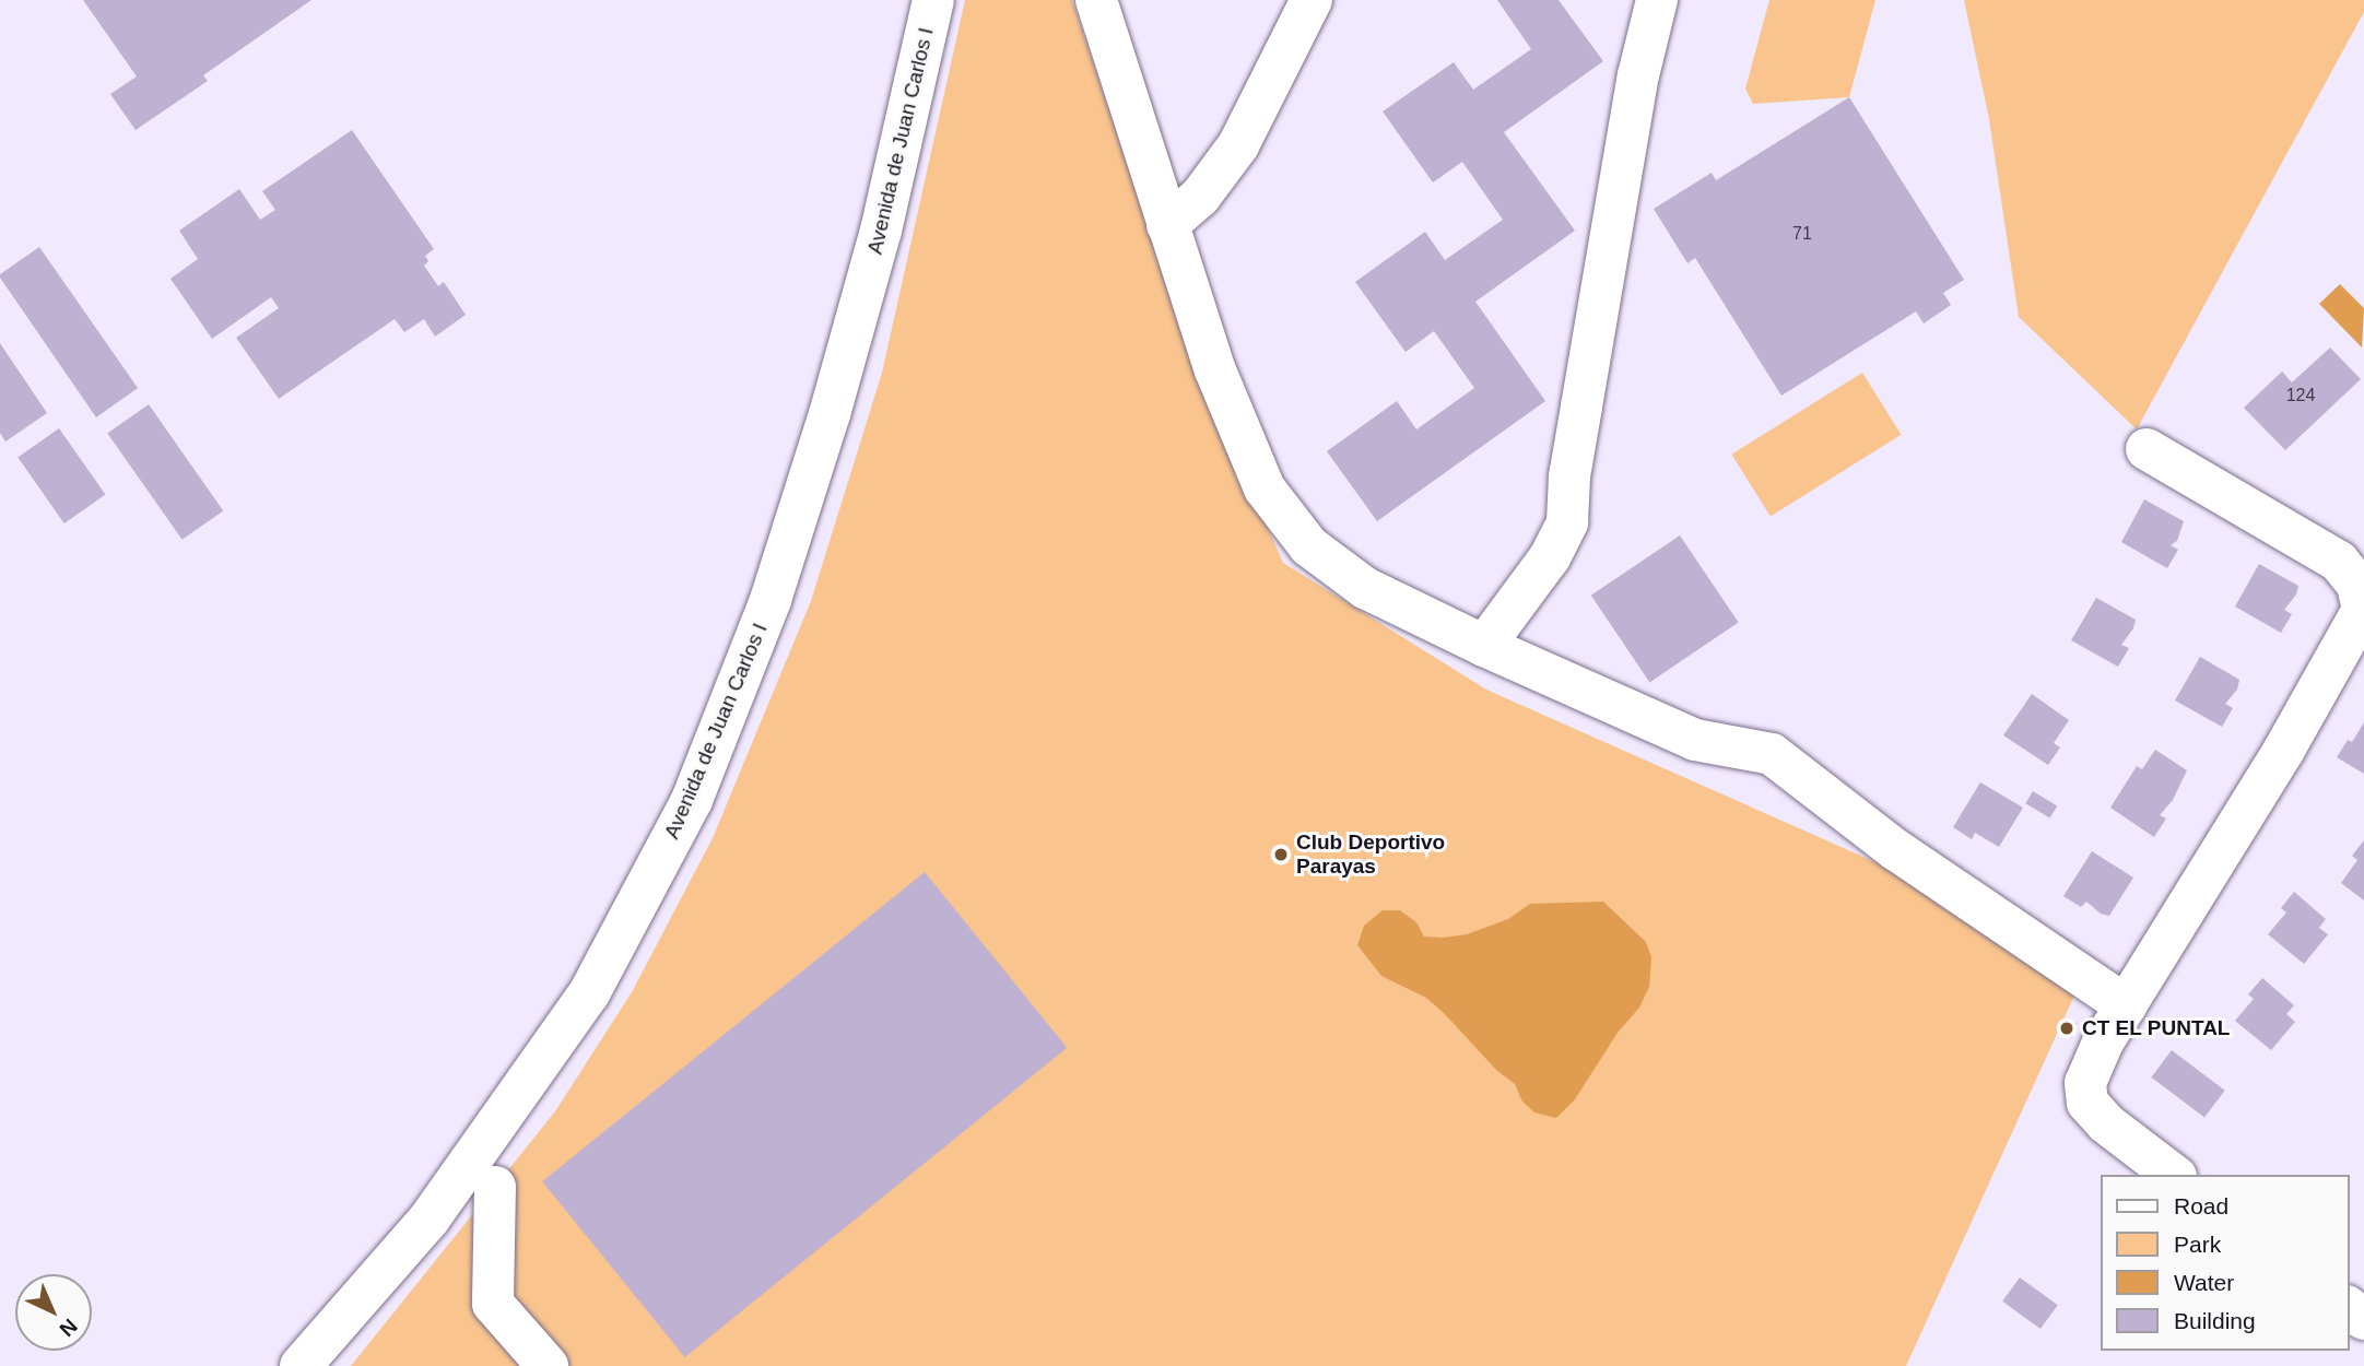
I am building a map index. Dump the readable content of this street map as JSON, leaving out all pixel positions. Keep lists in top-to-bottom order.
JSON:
{
  "streets": {
    "street": ["Avenida de Juan Carlos I"]
  },
  "places": ["Club Deportivo Parayas", "CT EL PUNTAL"],
  "house_numbers": ["71", "124"],
  "legend": [
    "Road",
    "Park",
    "Water",
    "Building"
  ],
  "north": "bottom right"
}
